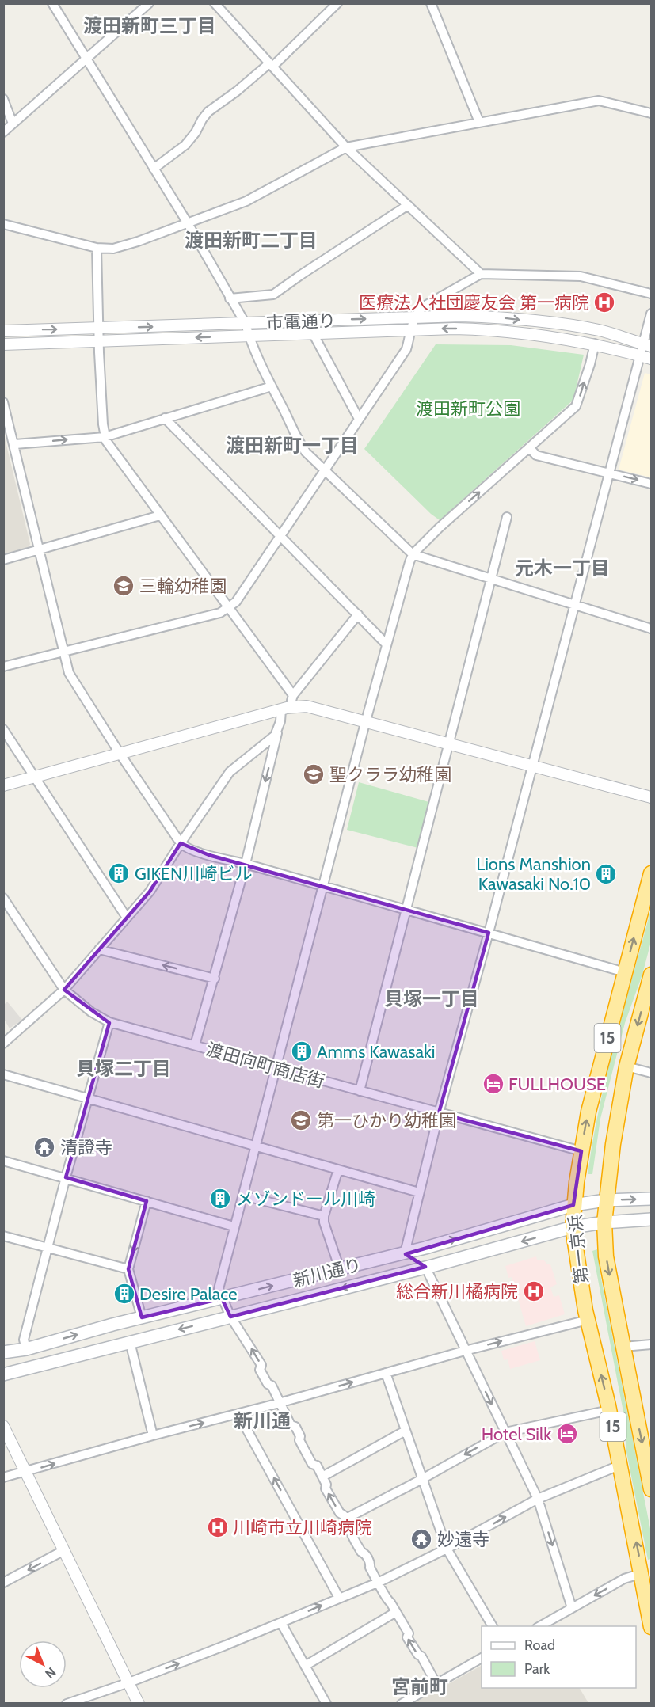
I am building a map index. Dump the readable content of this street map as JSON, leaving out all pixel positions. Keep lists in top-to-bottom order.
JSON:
{
  "streets": {
    "highway": ["15", "第一京浜"],
    "main road": ["新川通り"],
    "street": ["市電通り", "渡田向町商店街"]
  },
  "crossings": [
    ["渡田向町商店街", "第一京浜"],
    ["第一京浜", "新川通り"]
  ],
  "districts": [
    "渡田新町三丁目",
    "渡田新町二丁目",
    "渡田新町一丁目",
    "元木一丁目",
    "貝塚一丁目",
    "貝塚二丁目",
    "新川通",
    "宮前町"
  ],
  "parks": ["渡田新町公園"],
  "places": {
    "hospital": ["医療法人社団慶友会 第一病院", "総合新川橘病院", "川崎市立川崎病院"],
    "school or university": ["三輪幼稚園", "聖クララ幼稚園", "第一ひかり幼稚園"],
    "building": [
      "GIKEN川崎ビル",
      "Lions Manshion Kawasaki No.10",
      "Amms Kawasaki",
      "メゾンドール川崎",
      "Desire Palace"
    ],
    "hotel": ["FULLHOUSE", "Hotel Silk"],
    "temple": ["清證寺", "妙遠寺"]
  },
  "legend": ["Road", "Park"],
  "north": "bottom right"
}
